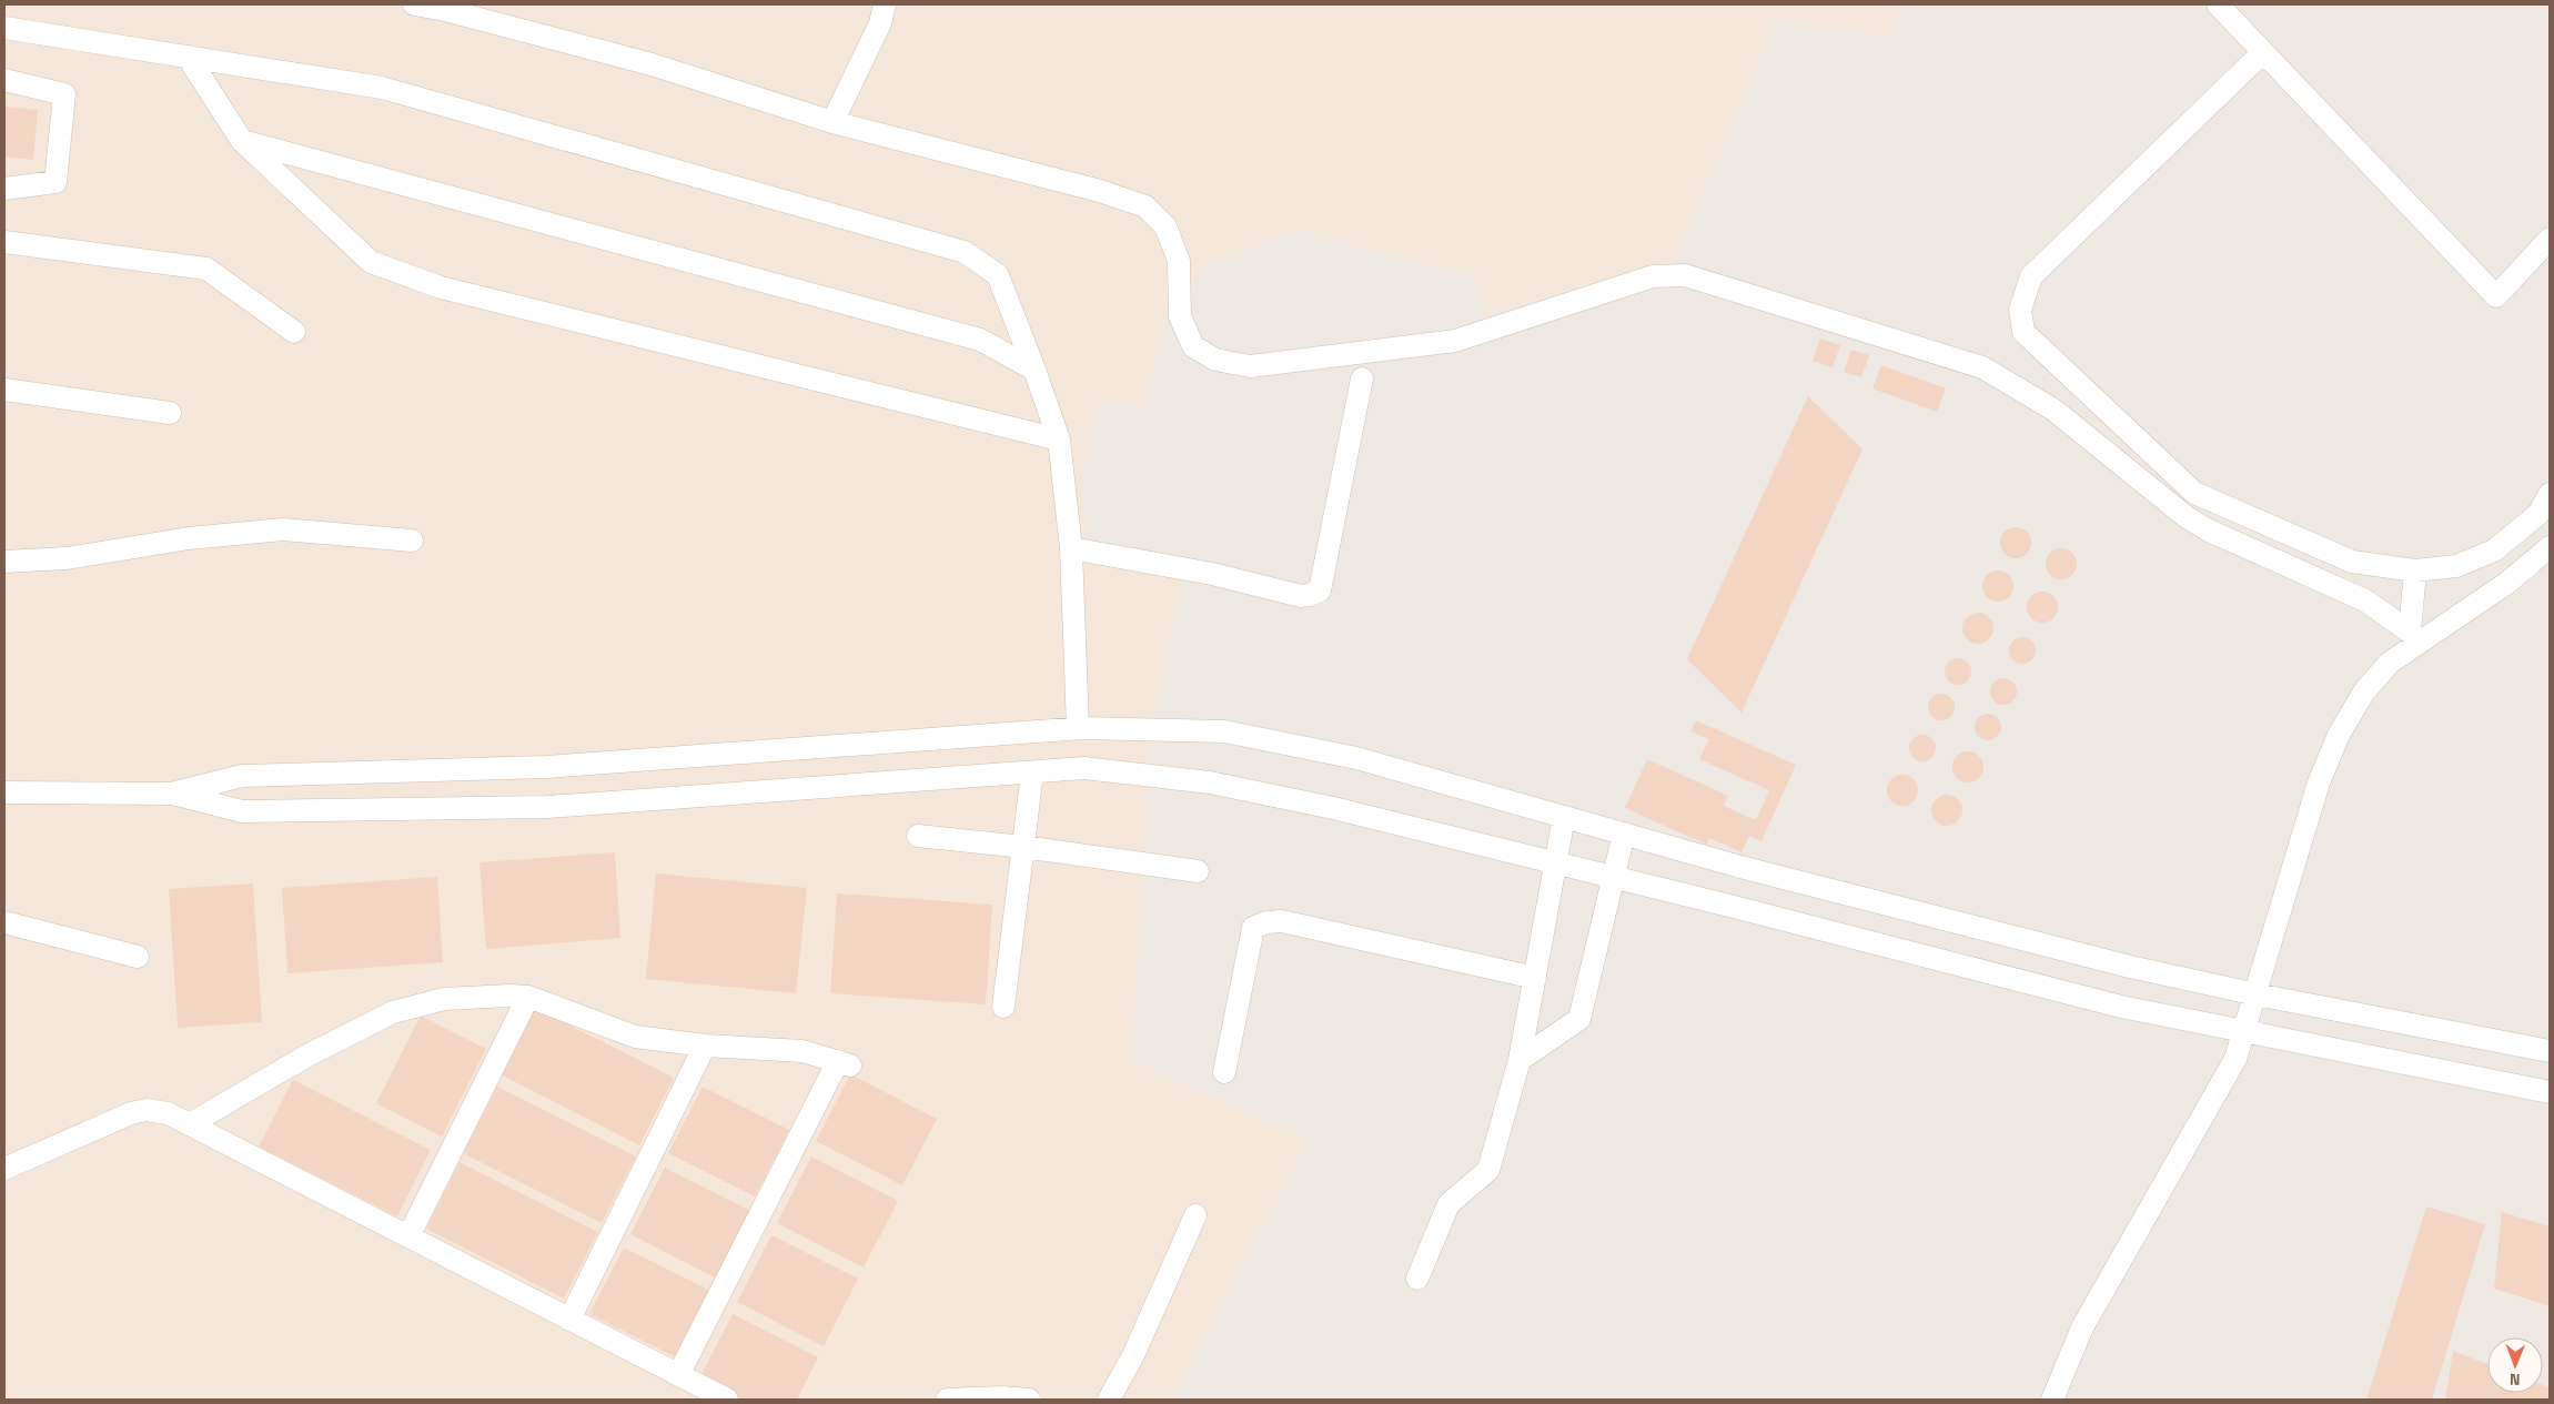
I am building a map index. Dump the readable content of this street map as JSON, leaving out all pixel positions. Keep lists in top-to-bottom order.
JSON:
{
  "north": "bottom"
}
